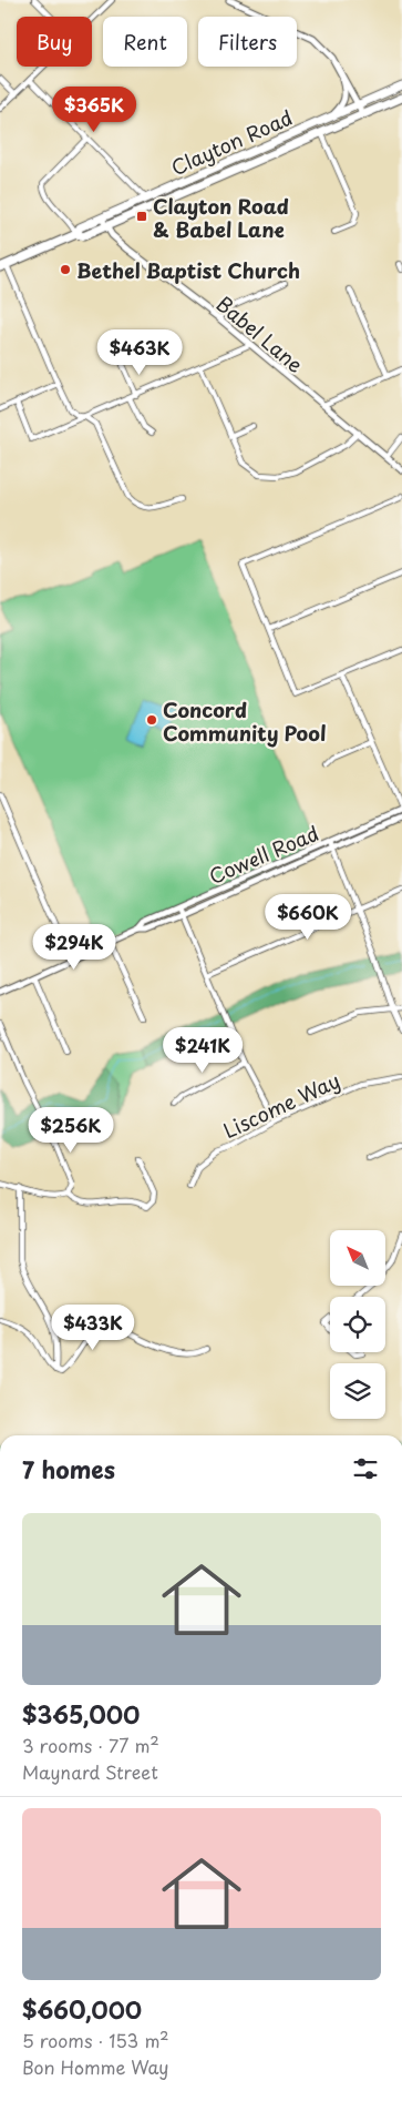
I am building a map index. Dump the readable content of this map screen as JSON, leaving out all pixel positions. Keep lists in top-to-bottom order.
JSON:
{
  "streets": {
    "main road": ["Clayton Road"],
    "street": ["Babel Lane", "Cowell Road", "Liscome Way"]
  },
  "crossings": [
    ["Clayton Road", "Babel Lane"]
  ],
  "places": {
    "transit": ["Clayton Road & Babel Lane"],
    "other": ["Bethel Baptist Church", "Concord Community Pool"]
  },
  "north": "top left",
  "page": {
    "chip": ["Buy", "Rent", "Filters"],
    "price": [
      "$365K",
      "$463K",
      "$660K",
      "$294K",
      "$241K",
      "$256K",
      "$433K"
    ],
    "heading": "7 homes",
    "list": [
      {
        "name": "$365,000",
        "note": "3 rooms · 77 m² · Maynard Street"
      },
      {
        "name": "$660,000",
        "note": "5 rooms · 153 m² · Bon Homme Way"
      }
    ]
  }
}
